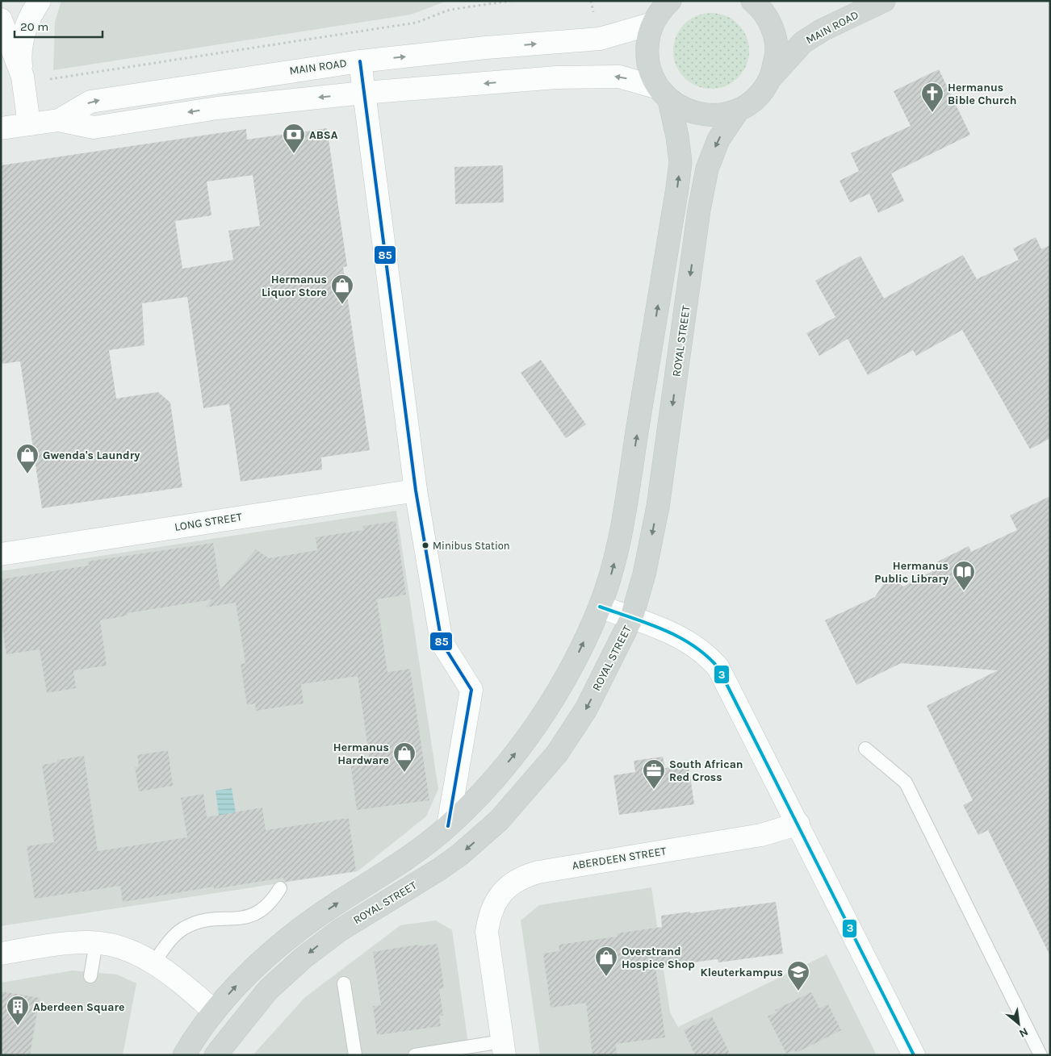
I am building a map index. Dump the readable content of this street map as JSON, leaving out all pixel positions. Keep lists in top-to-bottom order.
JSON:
{
  "streets": {
    "main road": ["MAIN ROAD", "ROYAL STREET"],
    "street": ["LONG STREET", "ABERDEEN STREET"]
  },
  "crossings": [
    ["MAIN ROAD", "ROYAL STREET"]
  ],
  "places": {
    "church": ["Hermanus Bible Church"],
    "bank": ["ABSA"],
    "shop": [
      "Hermanus Liquor Store",
      "Gwenda's Laundry",
      "Hermanus Hardware",
      "Overstrand Hospice Shop"
    ],
    "other": ["Minibus Station"],
    "library": ["Hermanus Public Library"],
    "office": ["South African Red Cross"],
    "school or university": ["Kleuterkampus"],
    "building": ["Aberdeen Square"]
  },
  "lines": ["transit line 85", "transit line 3"],
  "scale_bar": "20 m",
  "north": "bottom right"
}
